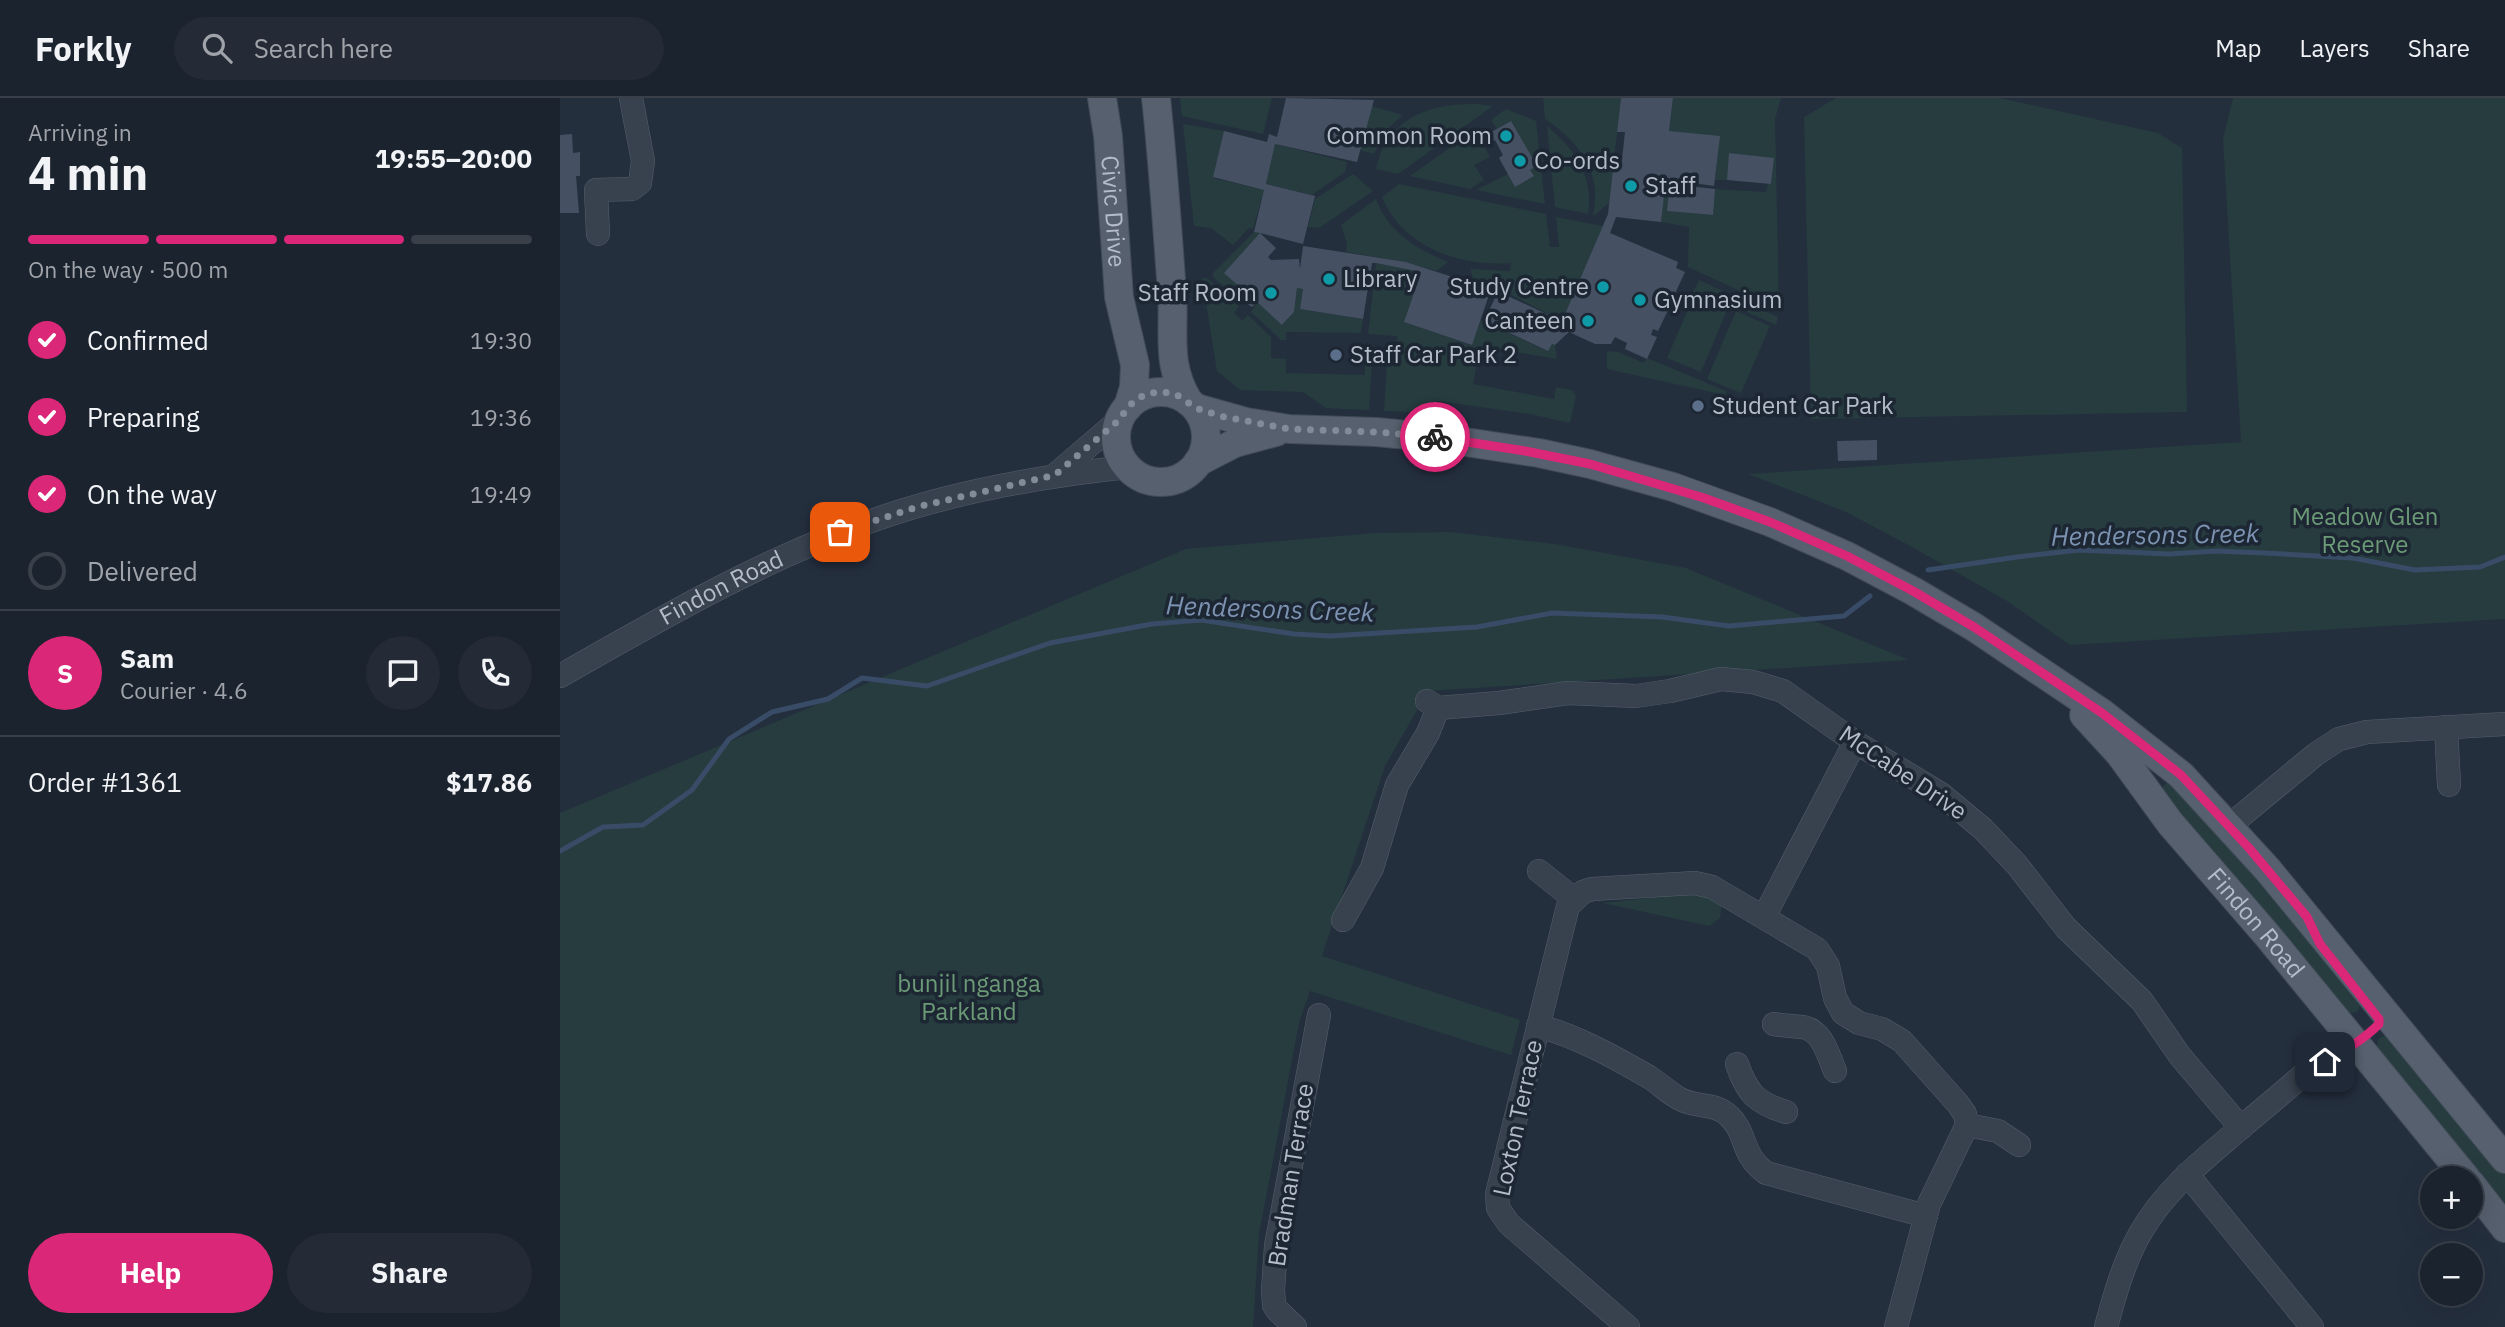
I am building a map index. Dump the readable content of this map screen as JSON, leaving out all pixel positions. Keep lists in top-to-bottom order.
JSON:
{
  "streets": {
    "main road": ["Civic Drive", "Findon Road"],
    "street": ["McCabe Drive", "Loxton Terrace", "Bradman Terrace"]
  },
  "crossings": [
    ["Civic Drive", "Findon Road"]
  ],
  "water": ["Hendersons Creek"],
  "parks": ["Meadow Glen Reserve", "bunjil nganga Parkland"],
  "places": [
    "Common Room",
    "Co-ords",
    "Staff",
    "Library",
    "Study Centre",
    "Staff Room",
    "Gymnasium",
    "Canteen",
    "Staff Car Park 2",
    "Student Car Park"
  ],
  "page": {
    "header": "Forkly",
    "search": "Search here",
    "nav": ["Map", "Layers", "Share"],
    "heading": ["4 min", "Arriving in", "19:55–20:00"],
    "panel": [
      "Sam",
      "Courier · 4.6",
      "Order #1361",
      "$17.86"
    ],
    "bar": "On the way · 500 m",
    "list": [
      ["Confirmed", "19:30"],
      ["Preparing", "19:36"],
      ["On the way", "19:49"],
      "Delivered"
    ],
    "round": "S",
    "map_buttons": ["+", "−"],
    "buttons": ["Help", "Share"]
  }
}
